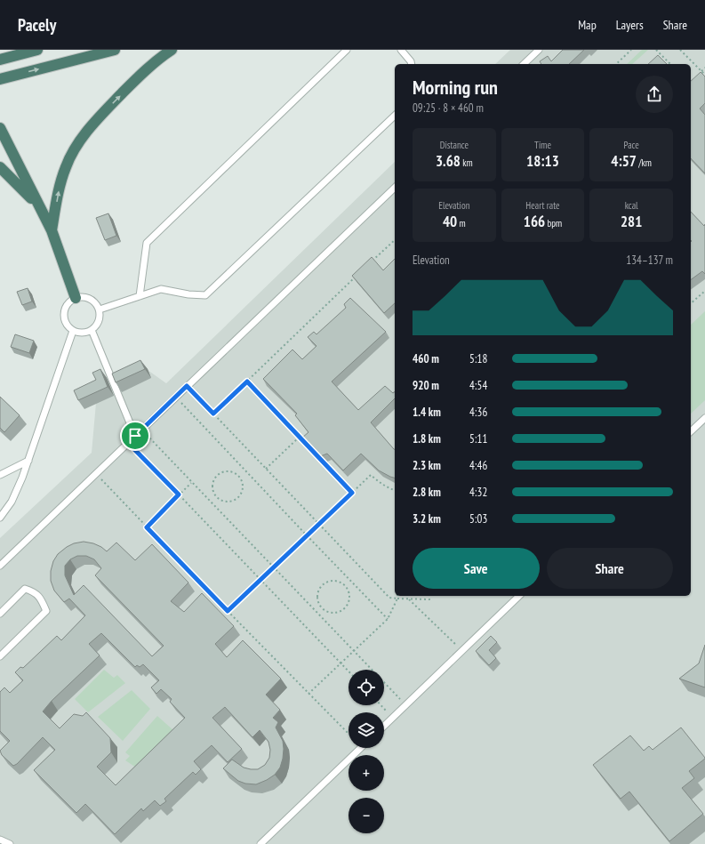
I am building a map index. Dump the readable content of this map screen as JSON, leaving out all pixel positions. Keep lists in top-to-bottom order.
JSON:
{
  "page": {
    "header": "Pacely",
    "nav": ["Map", "Layers", "Share"],
    "heading": ["Morning run", "09:25 · 8 × 460 m"],
    "stats": [
      ["Distance", "3.68 km"],
      ["Time", "18:13"],
      ["Pace", "4:57 /km"],
      ["Elevation", "40 m"],
      ["Heart rate", "166 bpm"],
      ["kcal", "281"]
    ],
    "chart": ["Elevation", "134–137 m"],
    "list": [
      {
        "name": "460 m",
        "note": "5:18"
      },
      {
        "name": "920 m",
        "note": "4:54"
      },
      {
        "name": "1.4 km",
        "note": "4:36"
      },
      {
        "name": "1.8 km",
        "note": "5:11"
      },
      {
        "name": "2.3 km",
        "note": "4:46"
      },
      {
        "name": "2.8 km",
        "note": "4:32"
      },
      {
        "name": "3.2 km",
        "note": "5:03"
      }
    ],
    "buttons": ["Save", "Share"],
    "map_buttons": ["+", "−"]
  }
}
